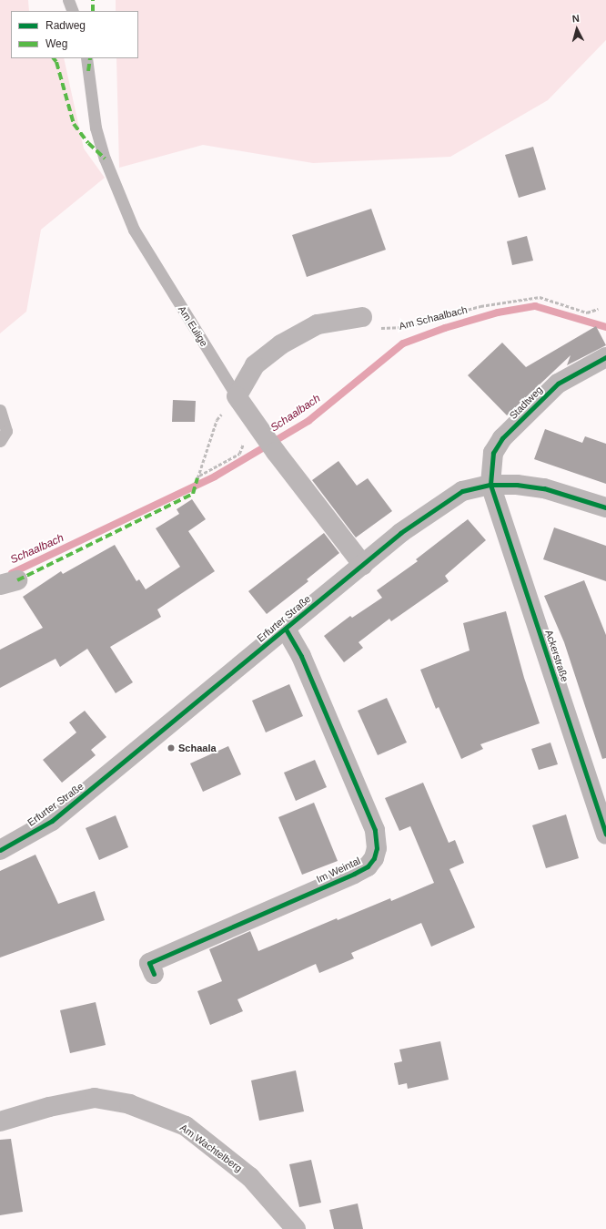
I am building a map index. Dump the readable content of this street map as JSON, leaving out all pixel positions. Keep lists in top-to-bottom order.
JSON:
{
  "streets": {
    "street": [
      "Am Eulige",
      "Stadtweg",
      "Erfurter Straße",
      "Ackerstraße",
      "Im Weintal",
      "Am Wachtelberg"
    ],
    "path": ["Am Schaalbach"]
  },
  "crossings": [
    ["Am Eulige", "Erfurter Straße"],
    ["Stadtweg", "Erfurter Straße"],
    ["Stadtweg", "Ackerstraße"],
    ["Erfurter Straße", "Ackerstraße"],
    ["Erfurter Straße", "Im Weintal"]
  ],
  "water": ["Schaalbach"],
  "places": ["Schaala"],
  "legend": ["Radweg", "Weg"],
  "north": "top"
}
